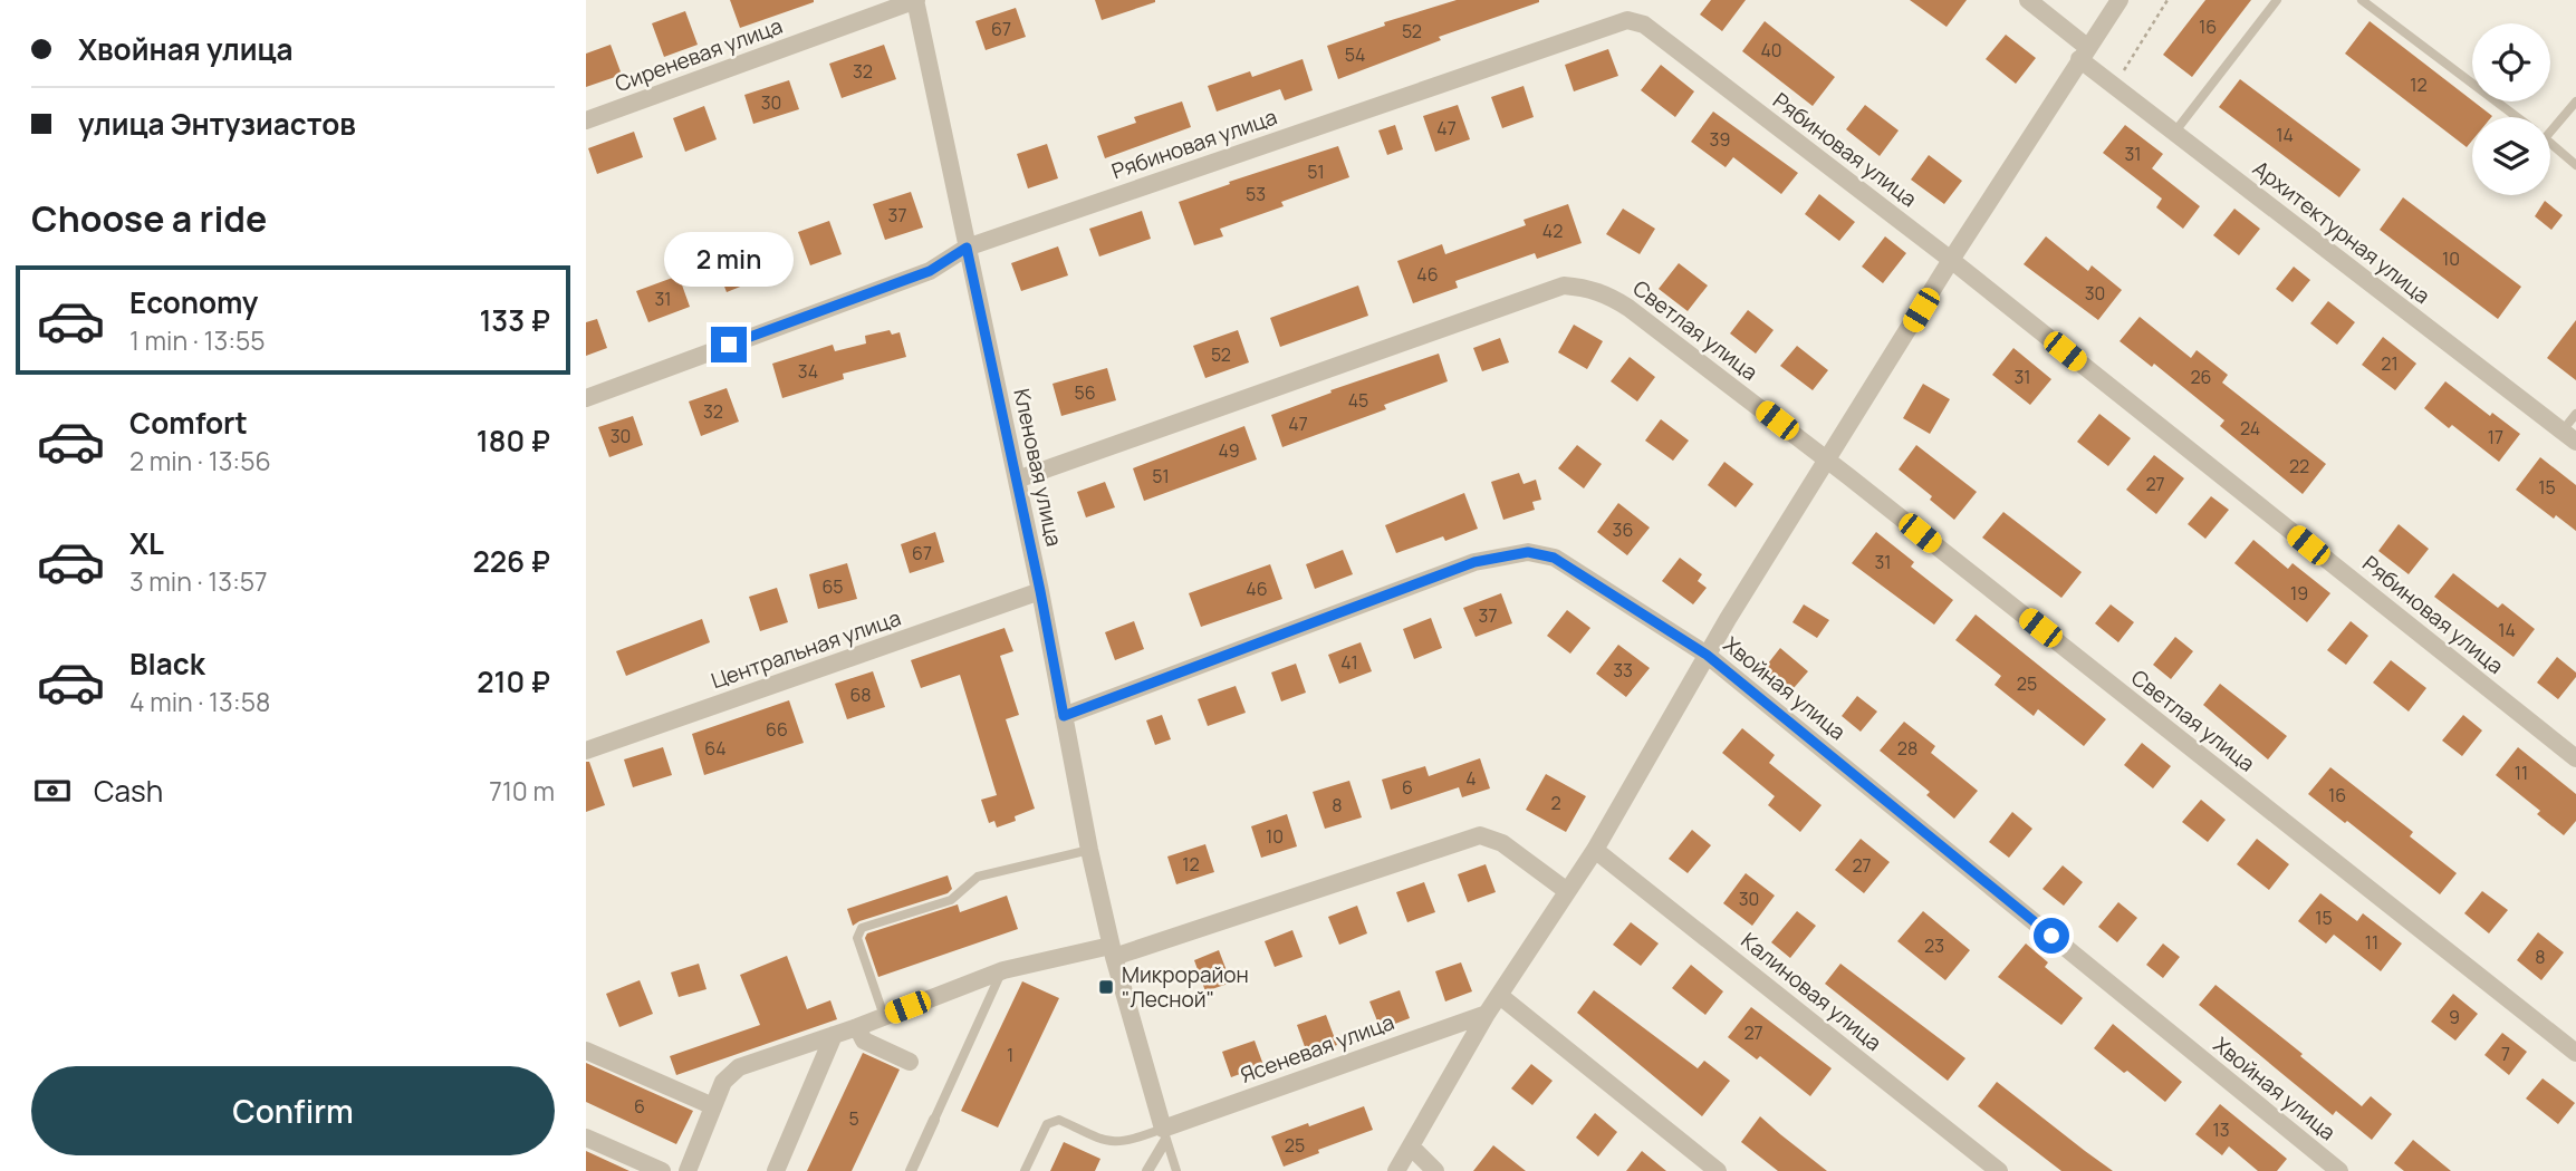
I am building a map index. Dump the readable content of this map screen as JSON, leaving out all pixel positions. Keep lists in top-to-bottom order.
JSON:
{
  "streets": {
    "street": [
      "Сиреневая улица",
      "Рябиновая улица",
      "Архитектурная улица",
      "Светлая улица",
      "Кленовая улица",
      "Центральная улица",
      "Хвойная улица",
      "Калиновая улица",
      "Ясеневая улица"
    ]
  },
  "crossings": [
    ["Сиреневая улица", "Кленовая улица"],
    ["Рябиновая улица", "Кленовая улица"],
    ["Светлая улица", "Кленовая улица"],
    ["Кленовая улица", "Центральная улица"],
    ["Кленовая улица", "Хвойная улица"],
    ["Кленовая улица", "Ясеневая улица"]
  ],
  "places": {
    "transit": ["Микрорайон \"Лесной\""]
  },
  "house_numbers": [
    "16",
    "67",
    "52",
    "40",
    "54",
    "32",
    "12",
    "30",
    "47",
    "14",
    "39",
    "31",
    "51",
    "53",
    "37",
    "42",
    "10",
    "46",
    "30",
    "31",
    "52",
    "21",
    "34",
    "31",
    "26",
    "56",
    "45",
    "32",
    "47",
    "24",
    "30",
    "17",
    "49",
    "22",
    "51",
    "27",
    "15",
    "36",
    "67",
    "31",
    "65",
    "46",
    "19",
    "37",
    "14",
    "41",
    "33",
    "25",
    "68",
    "66",
    "64",
    "28",
    "11",
    "4",
    "6",
    "16",
    "2",
    "8",
    "10",
    "12",
    "27",
    "30",
    "15",
    "11",
    "23",
    "8",
    "9",
    "27",
    "7",
    "1",
    "6",
    "5",
    "13",
    "25"
  ],
  "page": {
    "banner": ["Хвойная улица", "улица Энтузиастов"],
    "heading": "Choose a ride",
    "bubble": "2 min",
    "list": [
      {
        "name": "Economy",
        "note": "1 min · 13:55",
        "value": "133 ₽"
      },
      {
        "name": "Comfort",
        "note": "2 min · 13:56",
        "value": "180 ₽"
      },
      {
        "name": "XL",
        "note": "3 min · 13:57",
        "value": "226 ₽"
      },
      {
        "name": "Black",
        "note": "4 min · 13:58",
        "value": "210 ₽"
      }
    ],
    "pay": ["Cash", "710 m"],
    "buttons": "Confirm"
  }
}
